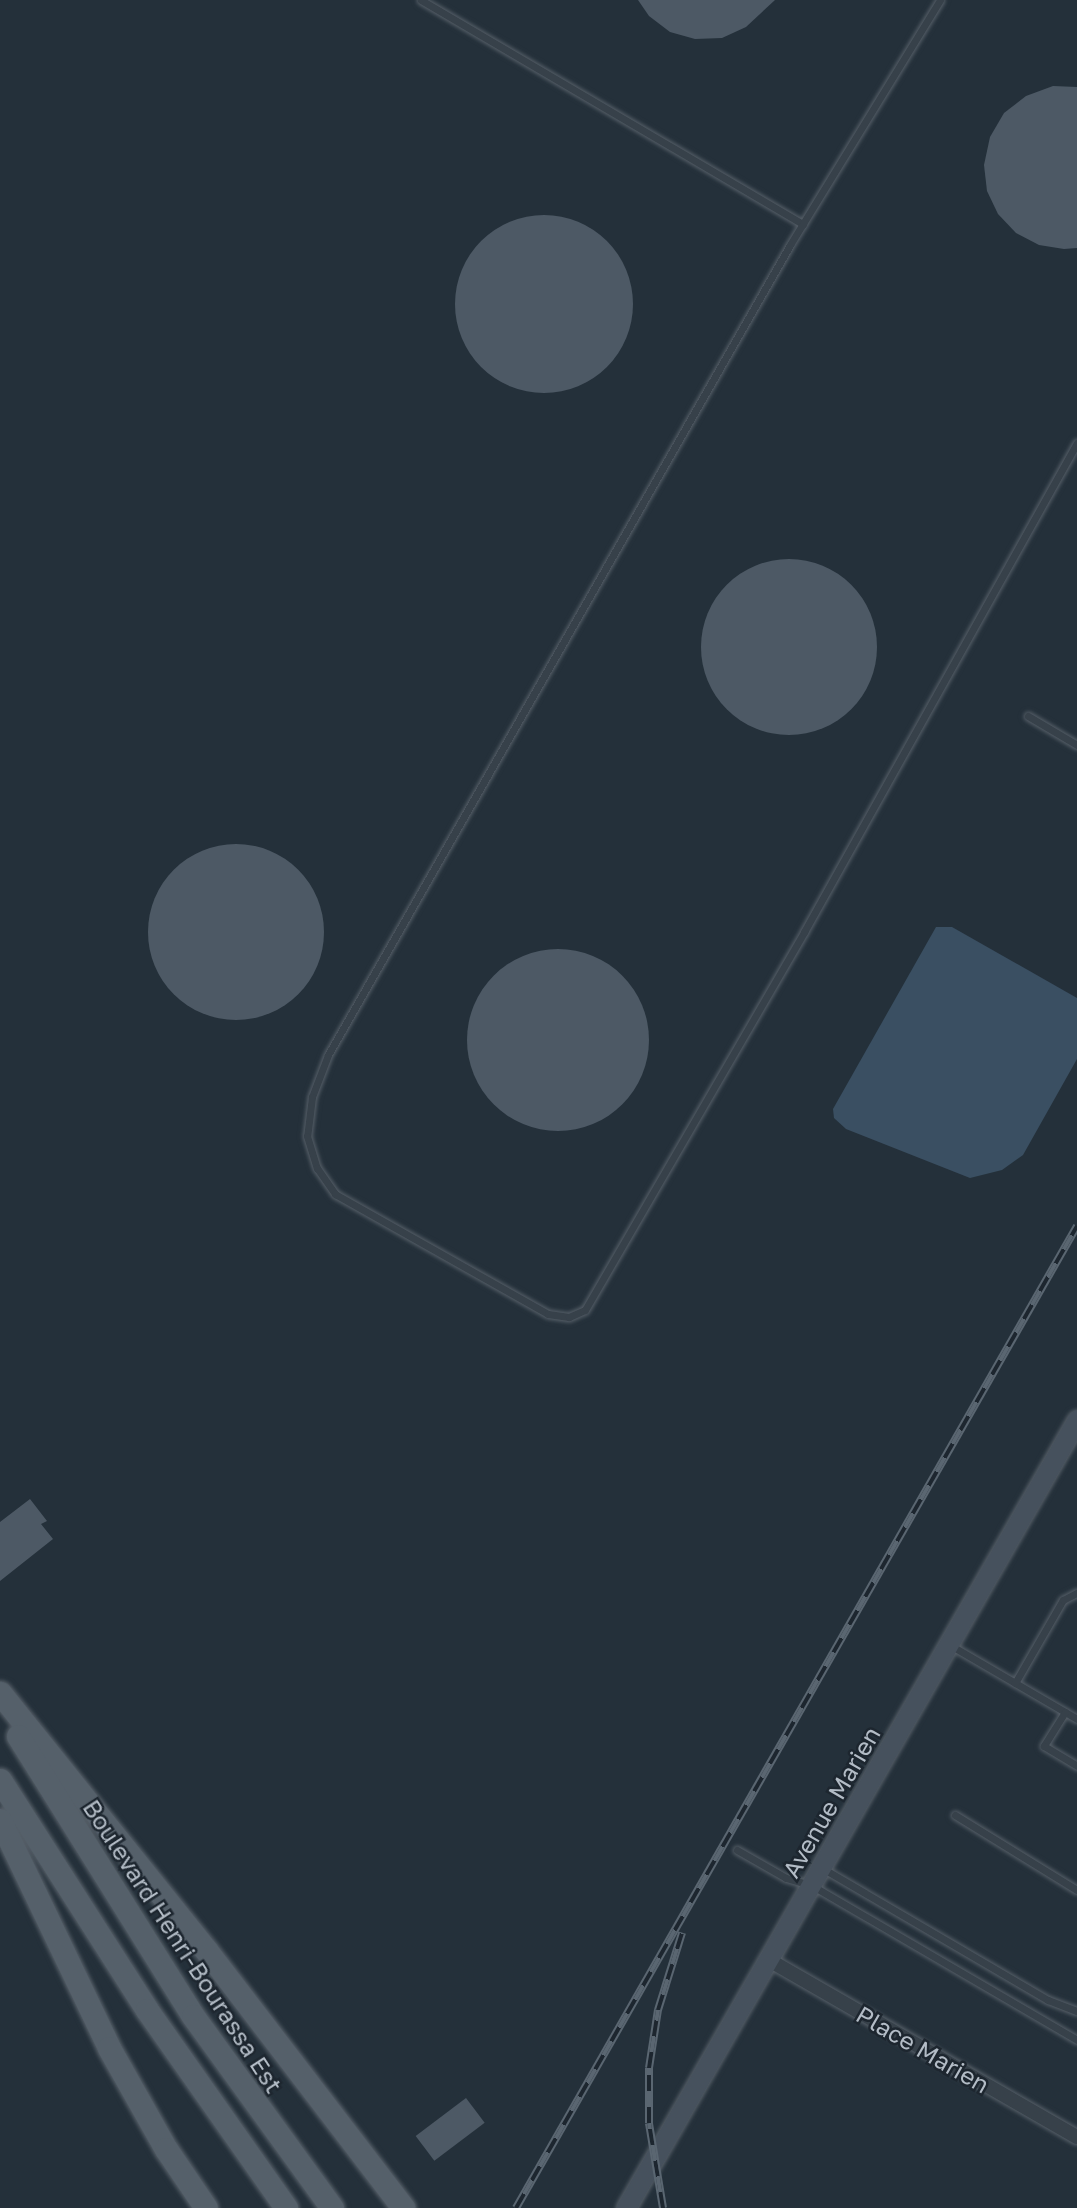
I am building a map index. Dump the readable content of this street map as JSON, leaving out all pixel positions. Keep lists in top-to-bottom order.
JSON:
{
  "streets": {
    "main road": ["Boulevard Henri-Bourassa Est"],
    "street": ["Avenue Marien", "Place Marien"]
  },
  "crossings": [
    ["Avenue Marien", "Place Marien"]
  ]
}
